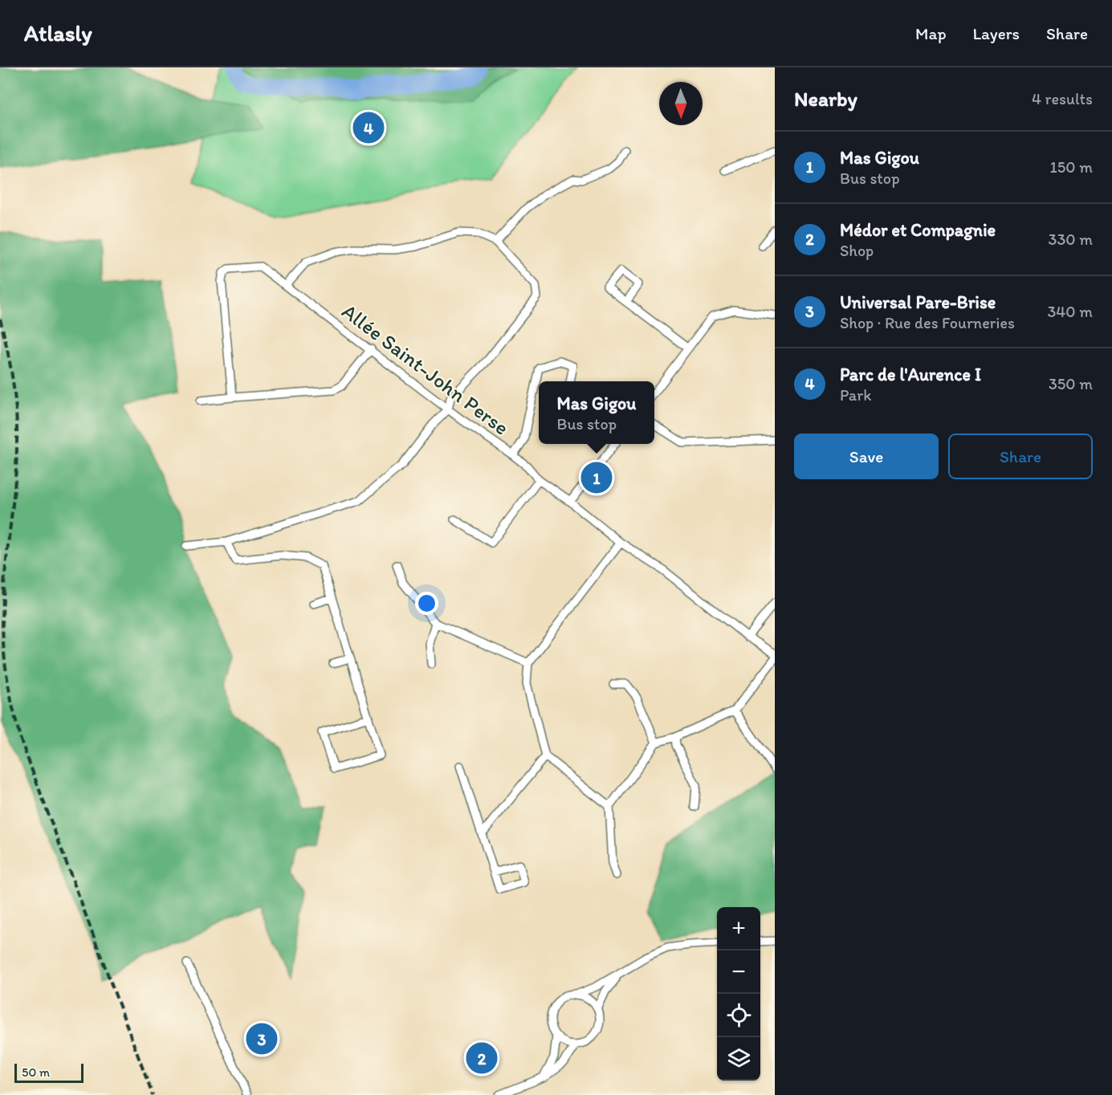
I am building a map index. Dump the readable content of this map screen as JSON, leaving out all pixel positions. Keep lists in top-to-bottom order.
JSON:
{
  "streets": {
    "street": ["Allée Saint-John Perse"]
  },
  "scale_bar": "50 m",
  "north": "bottom",
  "page": {
    "header": "Atlasly",
    "nav": ["Map", "Layers", "Share"],
    "heading": ["Nearby", "4 results"],
    "pins": [
      "4",
      "1",
      "3",
      "2"
    ],
    "list": [
      {
        "mark": "1",
        "name": "Mas Gigou",
        "note": "Bus stop",
        "value": "150 m"
      },
      {
        "mark": "2",
        "name": "Médor et Compagnie",
        "note": "Shop",
        "value": "330 m"
      },
      {
        "mark": "3",
        "name": "Universal Pare-Brise",
        "note": "Shop · Rue des Fourneries",
        "value": "340 m"
      },
      {
        "mark": "4",
        "name": "Parc de l'Aurence I",
        "note": "Park",
        "value": "350 m"
      }
    ],
    "popup": ["Mas Gigou", "Bus stop"],
    "buttons": ["Save", "Share"],
    "map_buttons": ["+", "−"],
    "scale": "50 m"
  }
}
